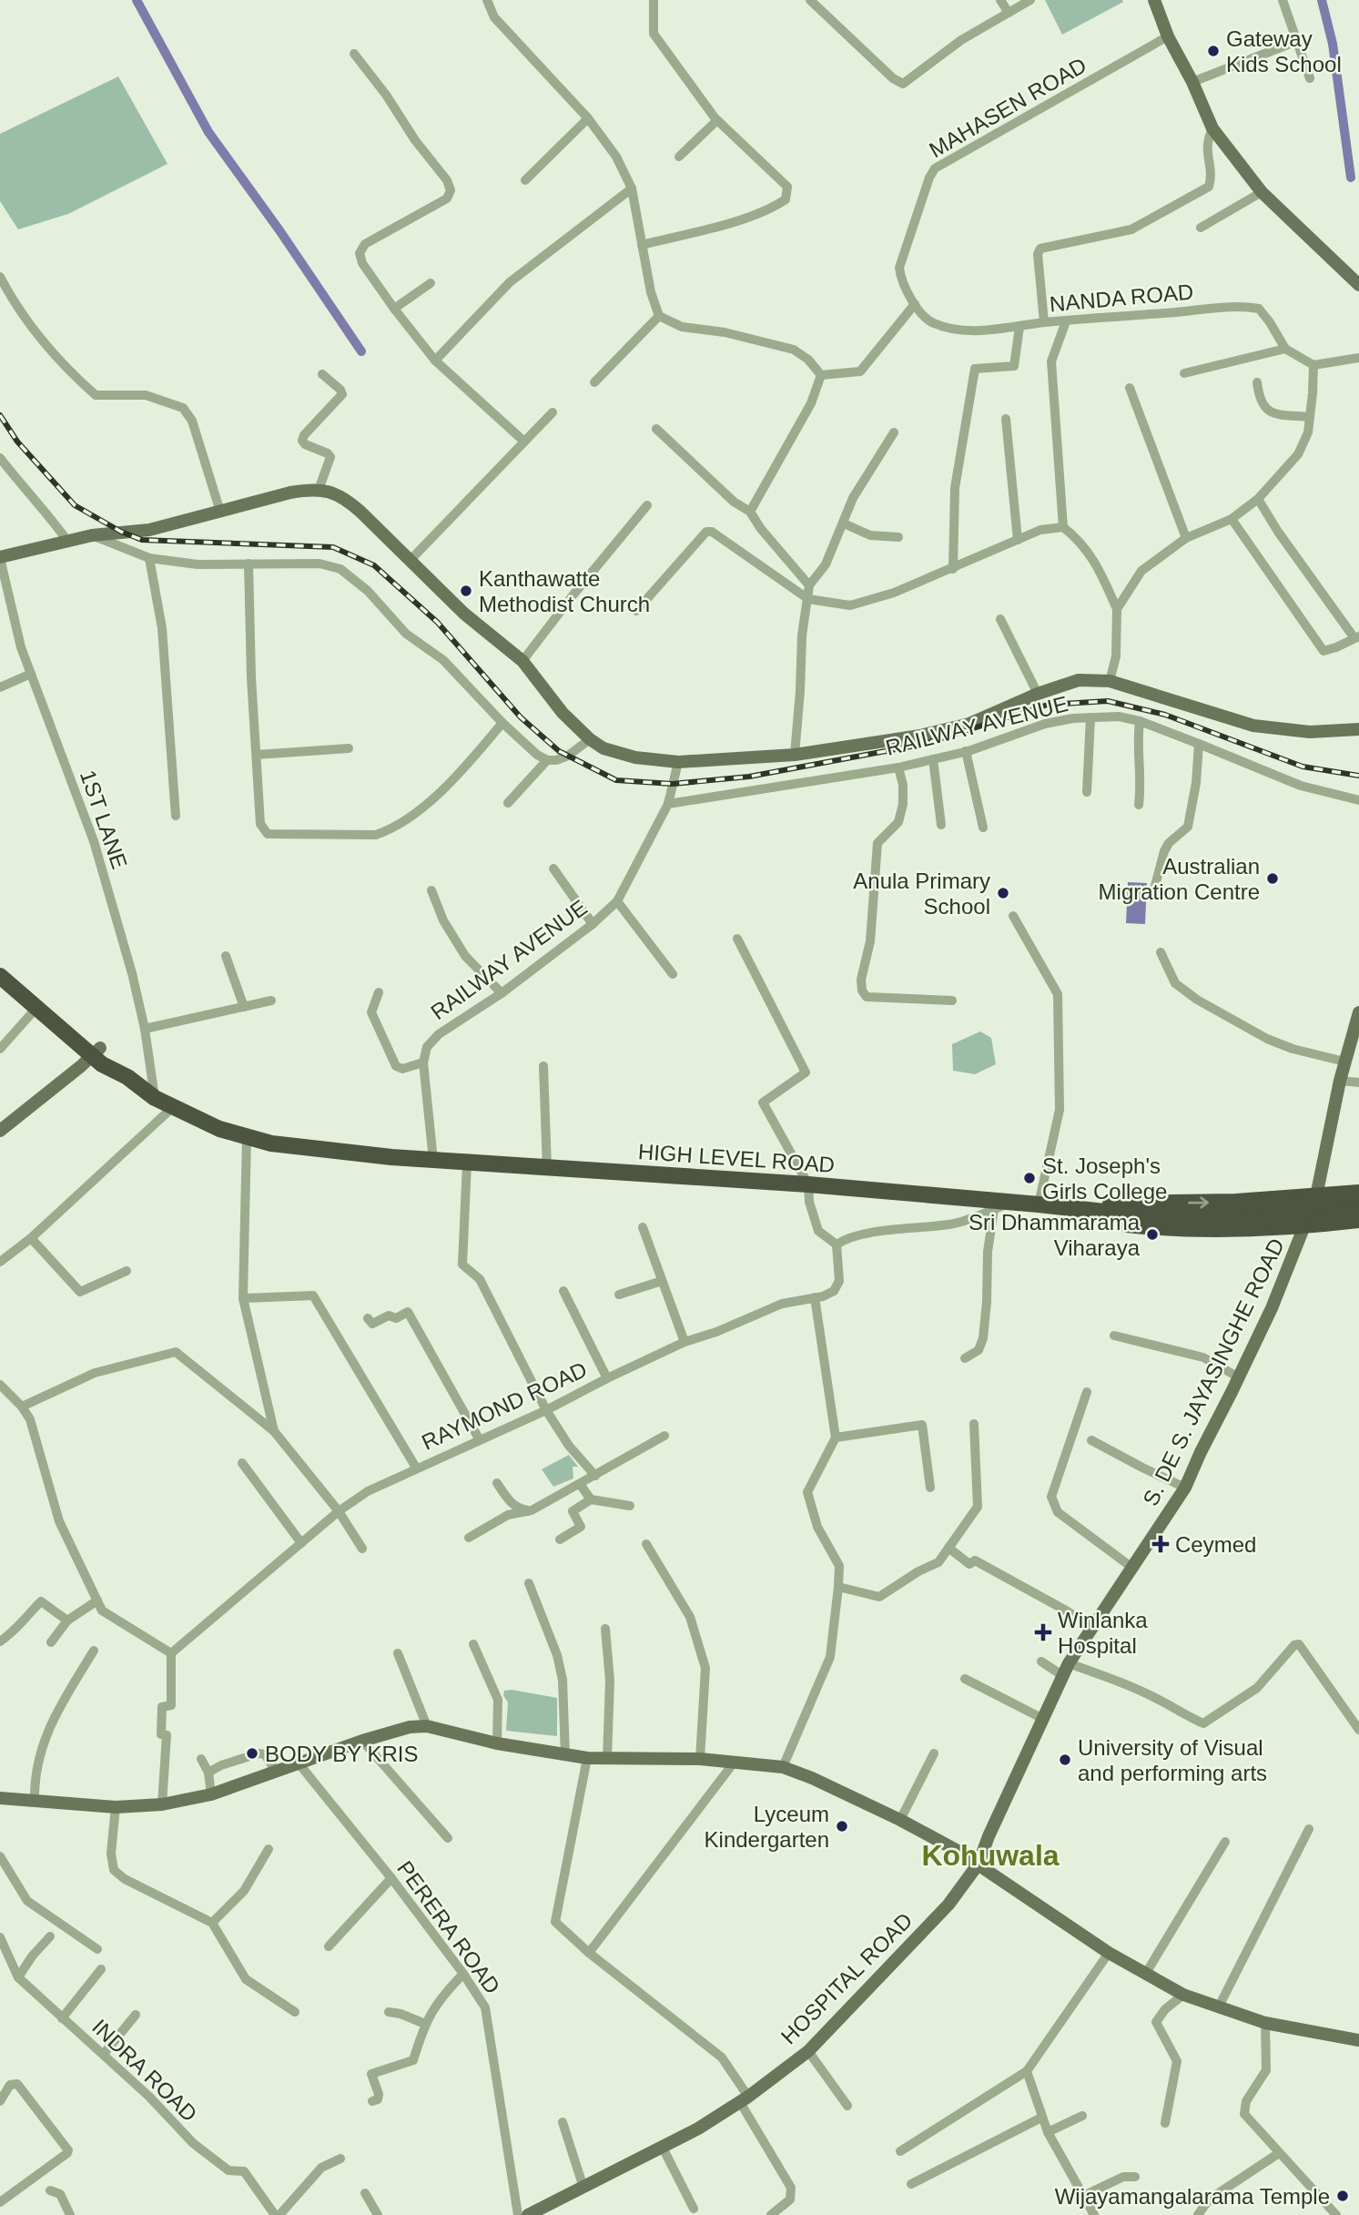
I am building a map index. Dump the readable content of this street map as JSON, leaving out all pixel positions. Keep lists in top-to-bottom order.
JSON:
{
  "streets": {
    "highway": ["HIGH LEVEL ROAD"],
    "main road": ["S. DE S. JAYASINGHE ROAD", "HOSPITAL ROAD"],
    "street": [
      "MAHASEN ROAD",
      "NANDA ROAD",
      "RAILWAY AVENUE",
      "1ST LANE",
      "RAYMOND ROAD",
      "PERERA ROAD",
      "INDRA ROAD"
    ]
  },
  "crossings": [
    ["MAHASEN ROAD", "NANDA ROAD"],
    ["1ST LANE", "HIGH LEVEL ROAD"],
    ["S. DE S. JAYASINGHE ROAD", "HOSPITAL ROAD"]
  ],
  "districts": ["Kohuwala"],
  "places": {
    "other": [
      "Gateway Kids School",
      "Kanthawatte Methodist Church",
      "Australian Migration Centre",
      "Anula Primary School",
      "St. Joseph's Girls College",
      "Sri Dhammarama Viharaya",
      "BODY BY KRIS",
      "University of Visual and performing arts",
      "Lyceum Kindergarten",
      "Wijayamangalarama Temple"
    ],
    "health": ["Ceymed", "Winlanka Hospital"]
  }
}
